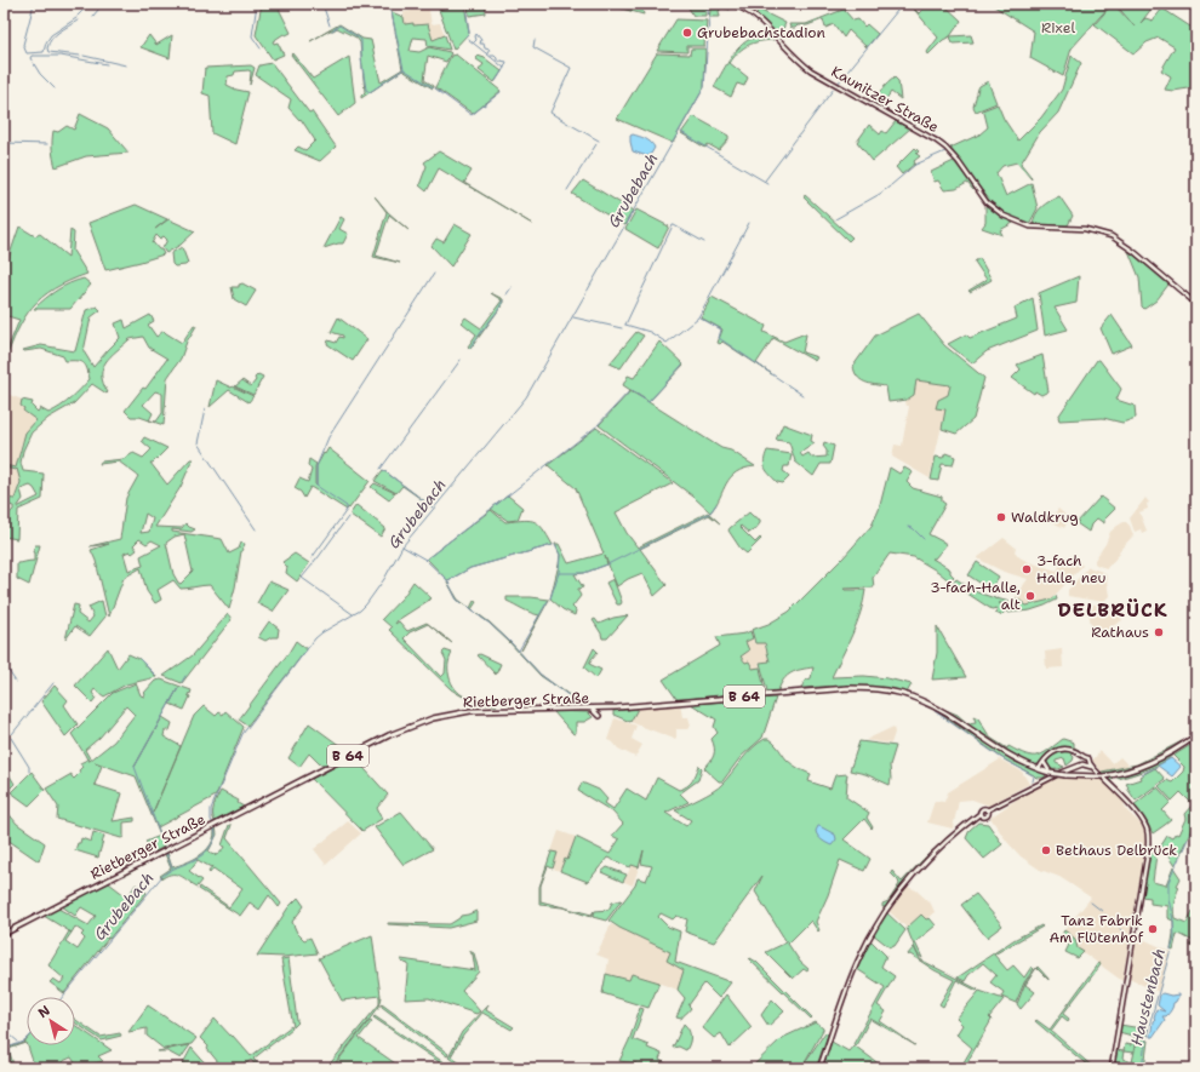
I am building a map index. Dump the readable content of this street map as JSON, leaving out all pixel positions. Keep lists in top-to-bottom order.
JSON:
{
  "streets": {
    "main road": ["Kaunitzer Straße", "B 64", "Rietberger Straße"]
  },
  "crossings": [
    ["B 64", "Rietberger Straße"]
  ],
  "districts": ["DELBRÜCK"],
  "water": ["Grubebach", "Haustenbach"],
  "parks": ["Rixel"],
  "places": [
    "Grubebachstadion",
    "Waldkrug",
    "3-fach Halle, neu",
    "3-fach-Halle, alt",
    "Rathaus",
    "Bethaus Delbrück",
    "Tanz Fabrik Am Flütenhof"
  ],
  "north": "top left"
}
